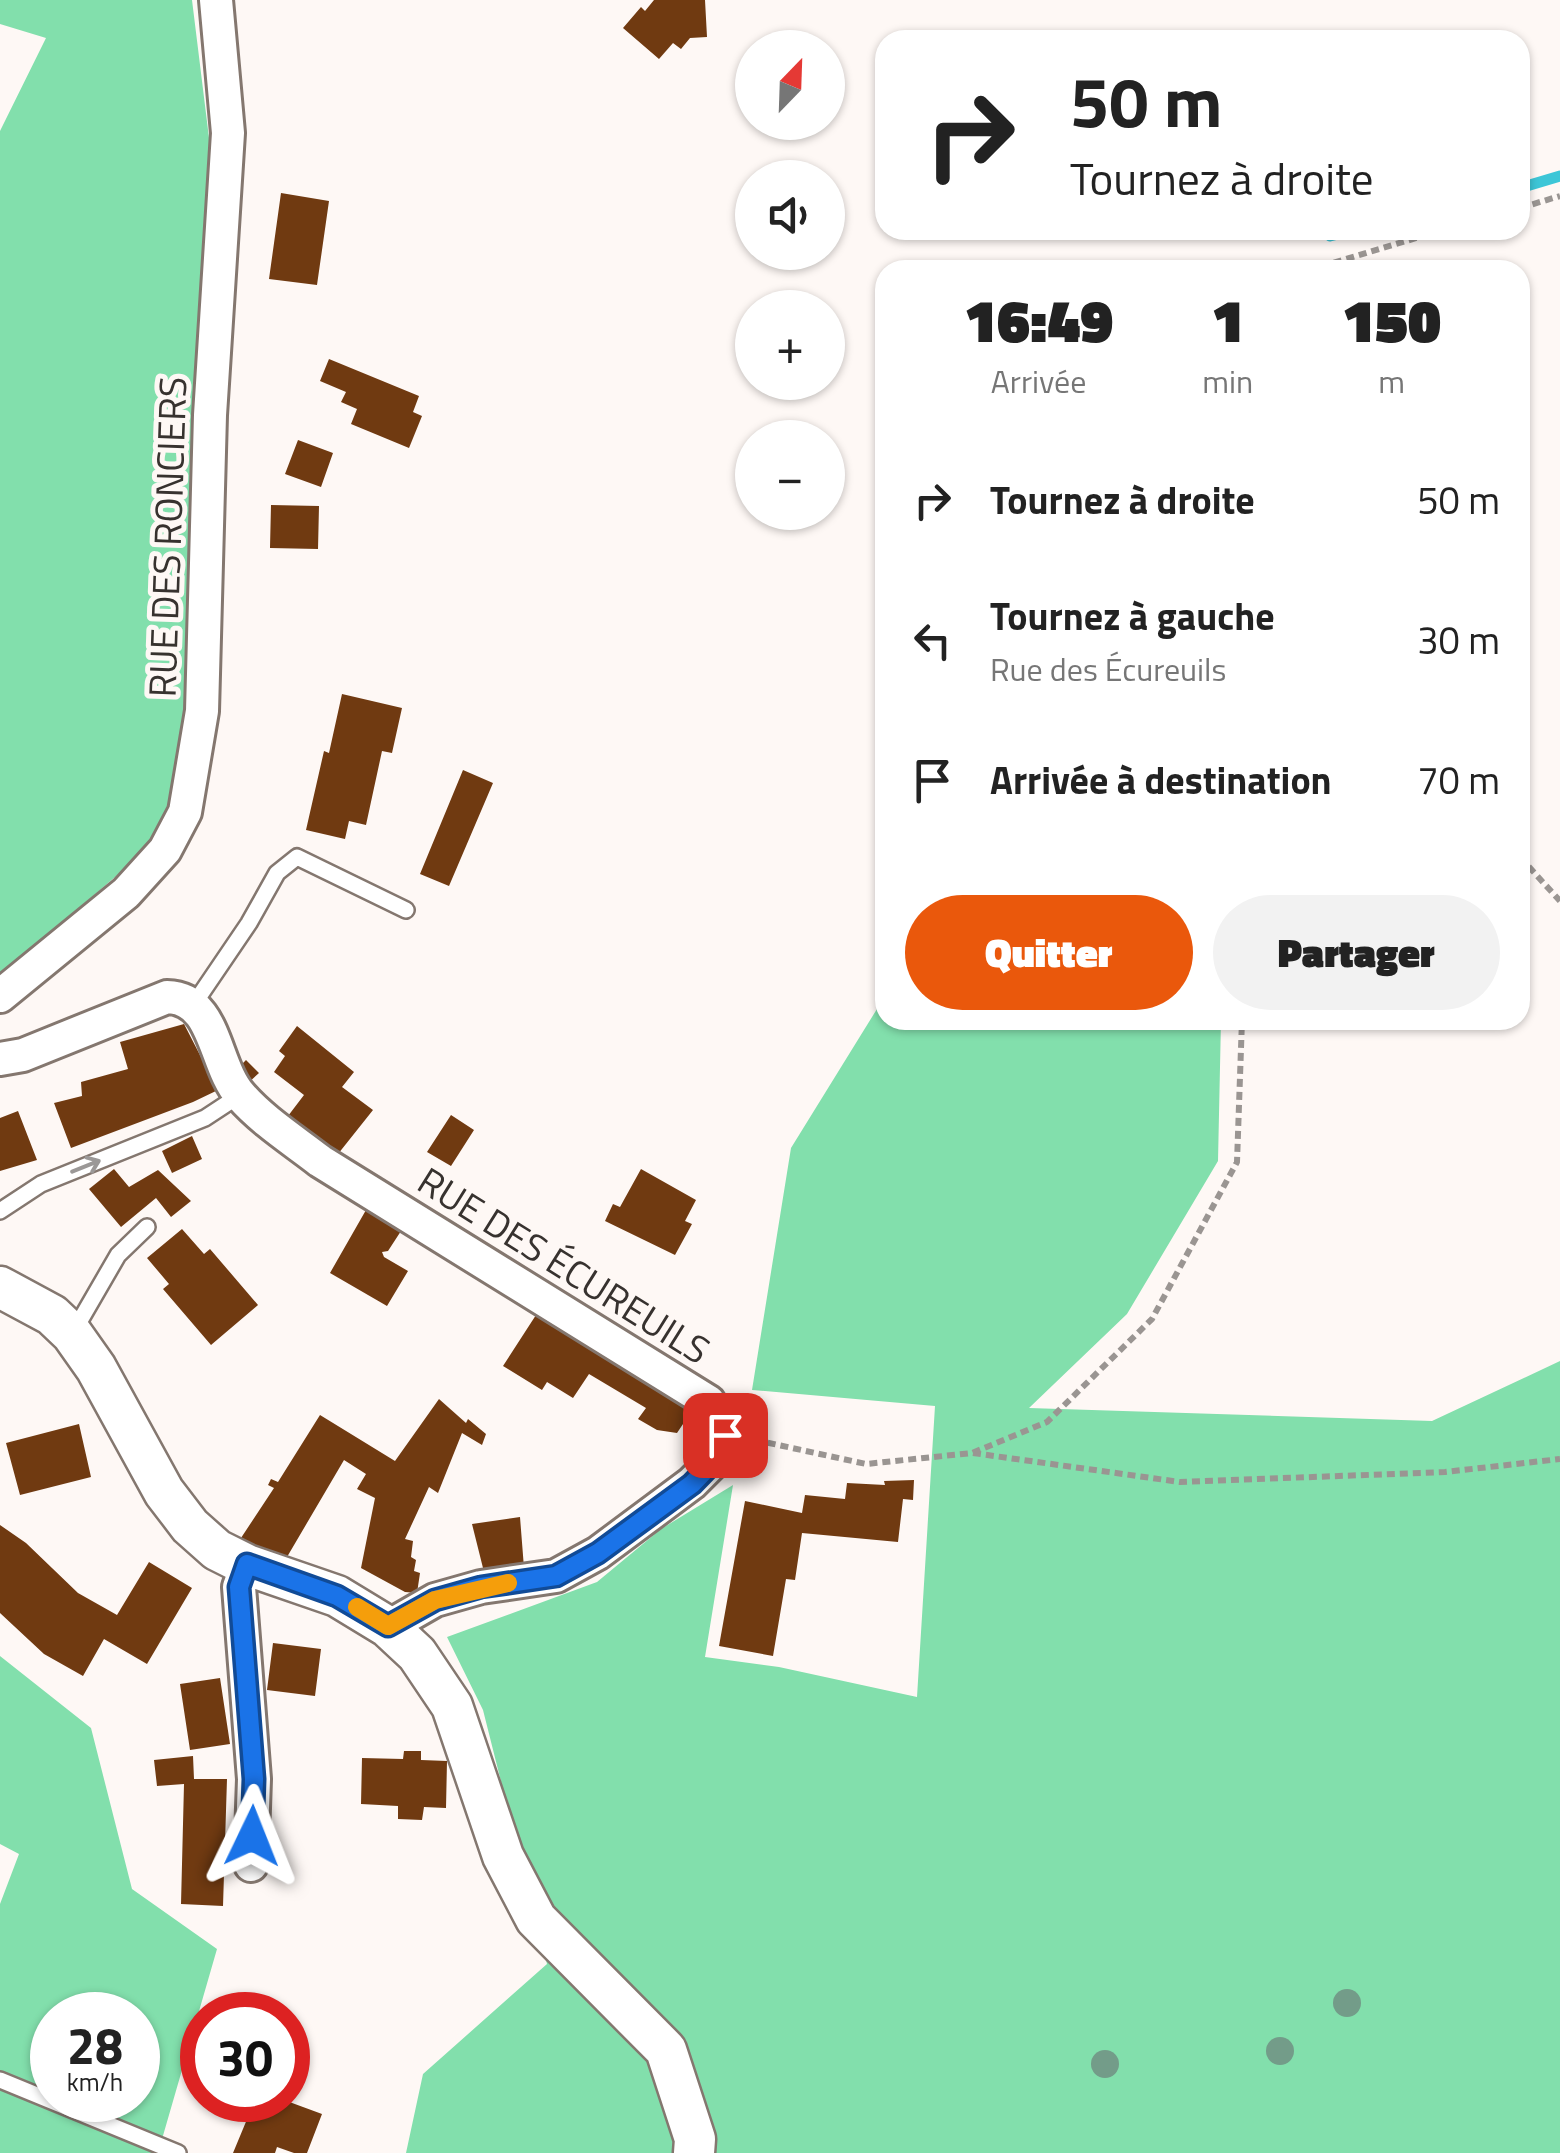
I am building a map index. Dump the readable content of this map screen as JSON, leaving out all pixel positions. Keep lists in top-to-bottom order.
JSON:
{
  "streets": {
    "street": ["RUE DES RONCIERS", "RUE DES ÉCUREUILS"]
  },
  "north": "top right",
  "page": {
    "map_buttons": ["+", "−"],
    "turn": ["50 m", "Tournez à droite"],
    "eta": [
      "16:49",
      "Arrivée",
      "1",
      "min",
      "150",
      "m"
    ],
    "list": [
      {
        "name": "Tournez à droite",
        "value": "50 m"
      },
      {
        "name": "Tournez à gauche",
        "note": "Rue des Écureuils",
        "value": "30 m"
      },
      {
        "name": "Arrivée à destination",
        "value": "70 m"
      }
    ],
    "buttons": ["Quitter", "Partager"],
    "speed": "28 km/h",
    "limit": "30"
  }
}
